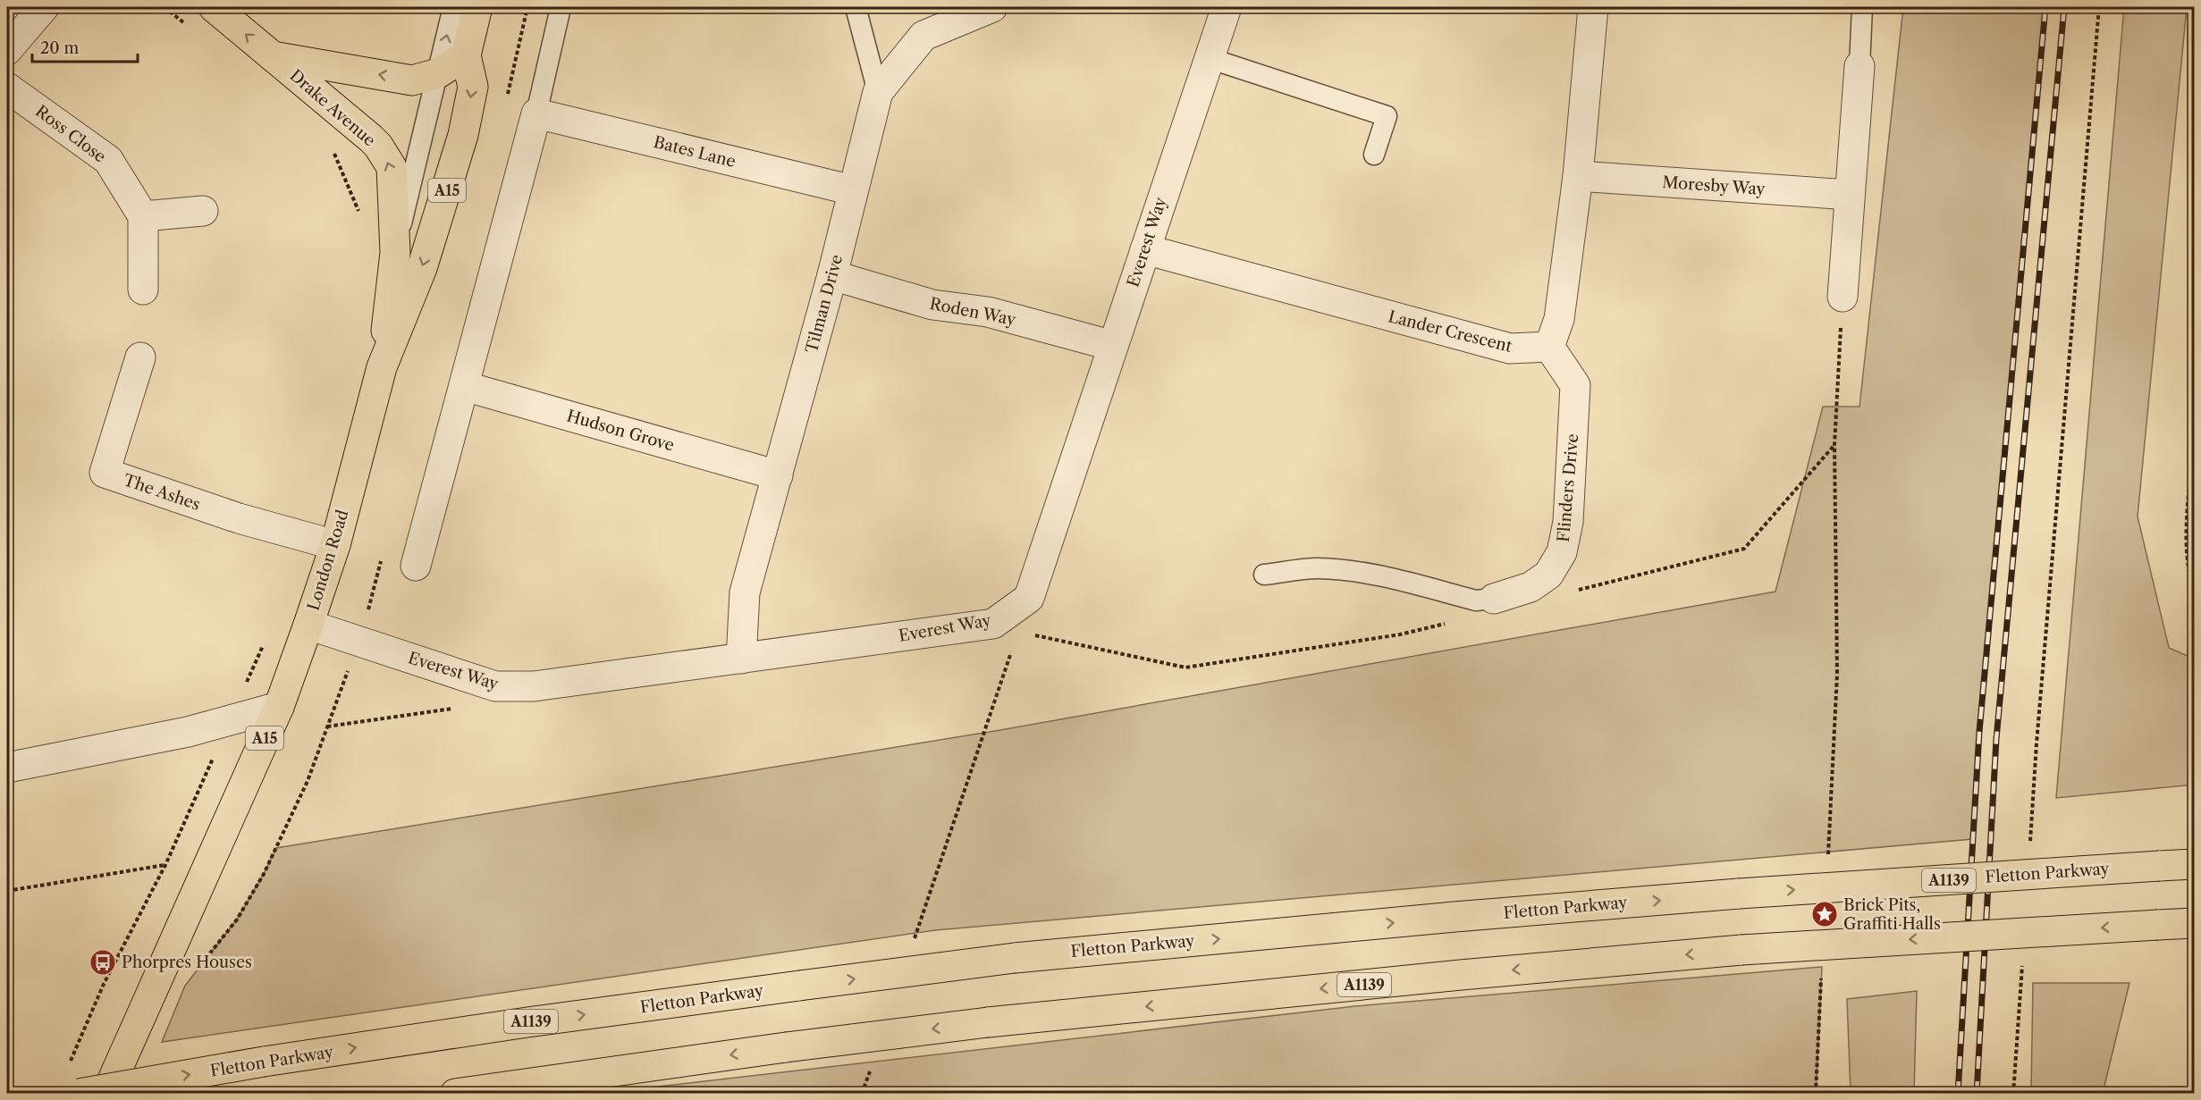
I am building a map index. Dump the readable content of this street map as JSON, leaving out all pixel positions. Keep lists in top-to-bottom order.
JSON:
{
  "streets": {
    "main road": [
      "Drake Avenue",
      "A15",
      "London Road",
      "Fletton Parkway",
      "A1139"
    ],
    "street": [
      "Ross Close",
      "Bates Lane",
      "Moresby Way",
      "Everest Way",
      "Tilman Drive",
      "Roden Way",
      "Lander Crescent",
      "Hudson Grove",
      "Flinders Drive",
      "The Ashes"
    ]
  },
  "crossings": [
    ["Drake Avenue", "London Road"],
    ["Bates Lane", "Tilman Drive"],
    ["Everest Way", "Tilman Drive"],
    ["Everest Way", "Roden Way"],
    ["Everest Way", "Lander Crescent"],
    ["Everest Way", "London Road"],
    ["Tilman Drive", "Roden Way"],
    ["Tilman Drive", "Hudson Grove"],
    ["Lander Crescent", "Flinders Drive"],
    ["The Ashes", "London Road"]
  ],
  "one_way": ["Drake Avenue"],
  "places": {
    "place": ["Brick Pits, Graffiti Halls"],
    "bus stop": ["Phorpres Houses"]
  },
  "scale_bar": "20 m"
}
